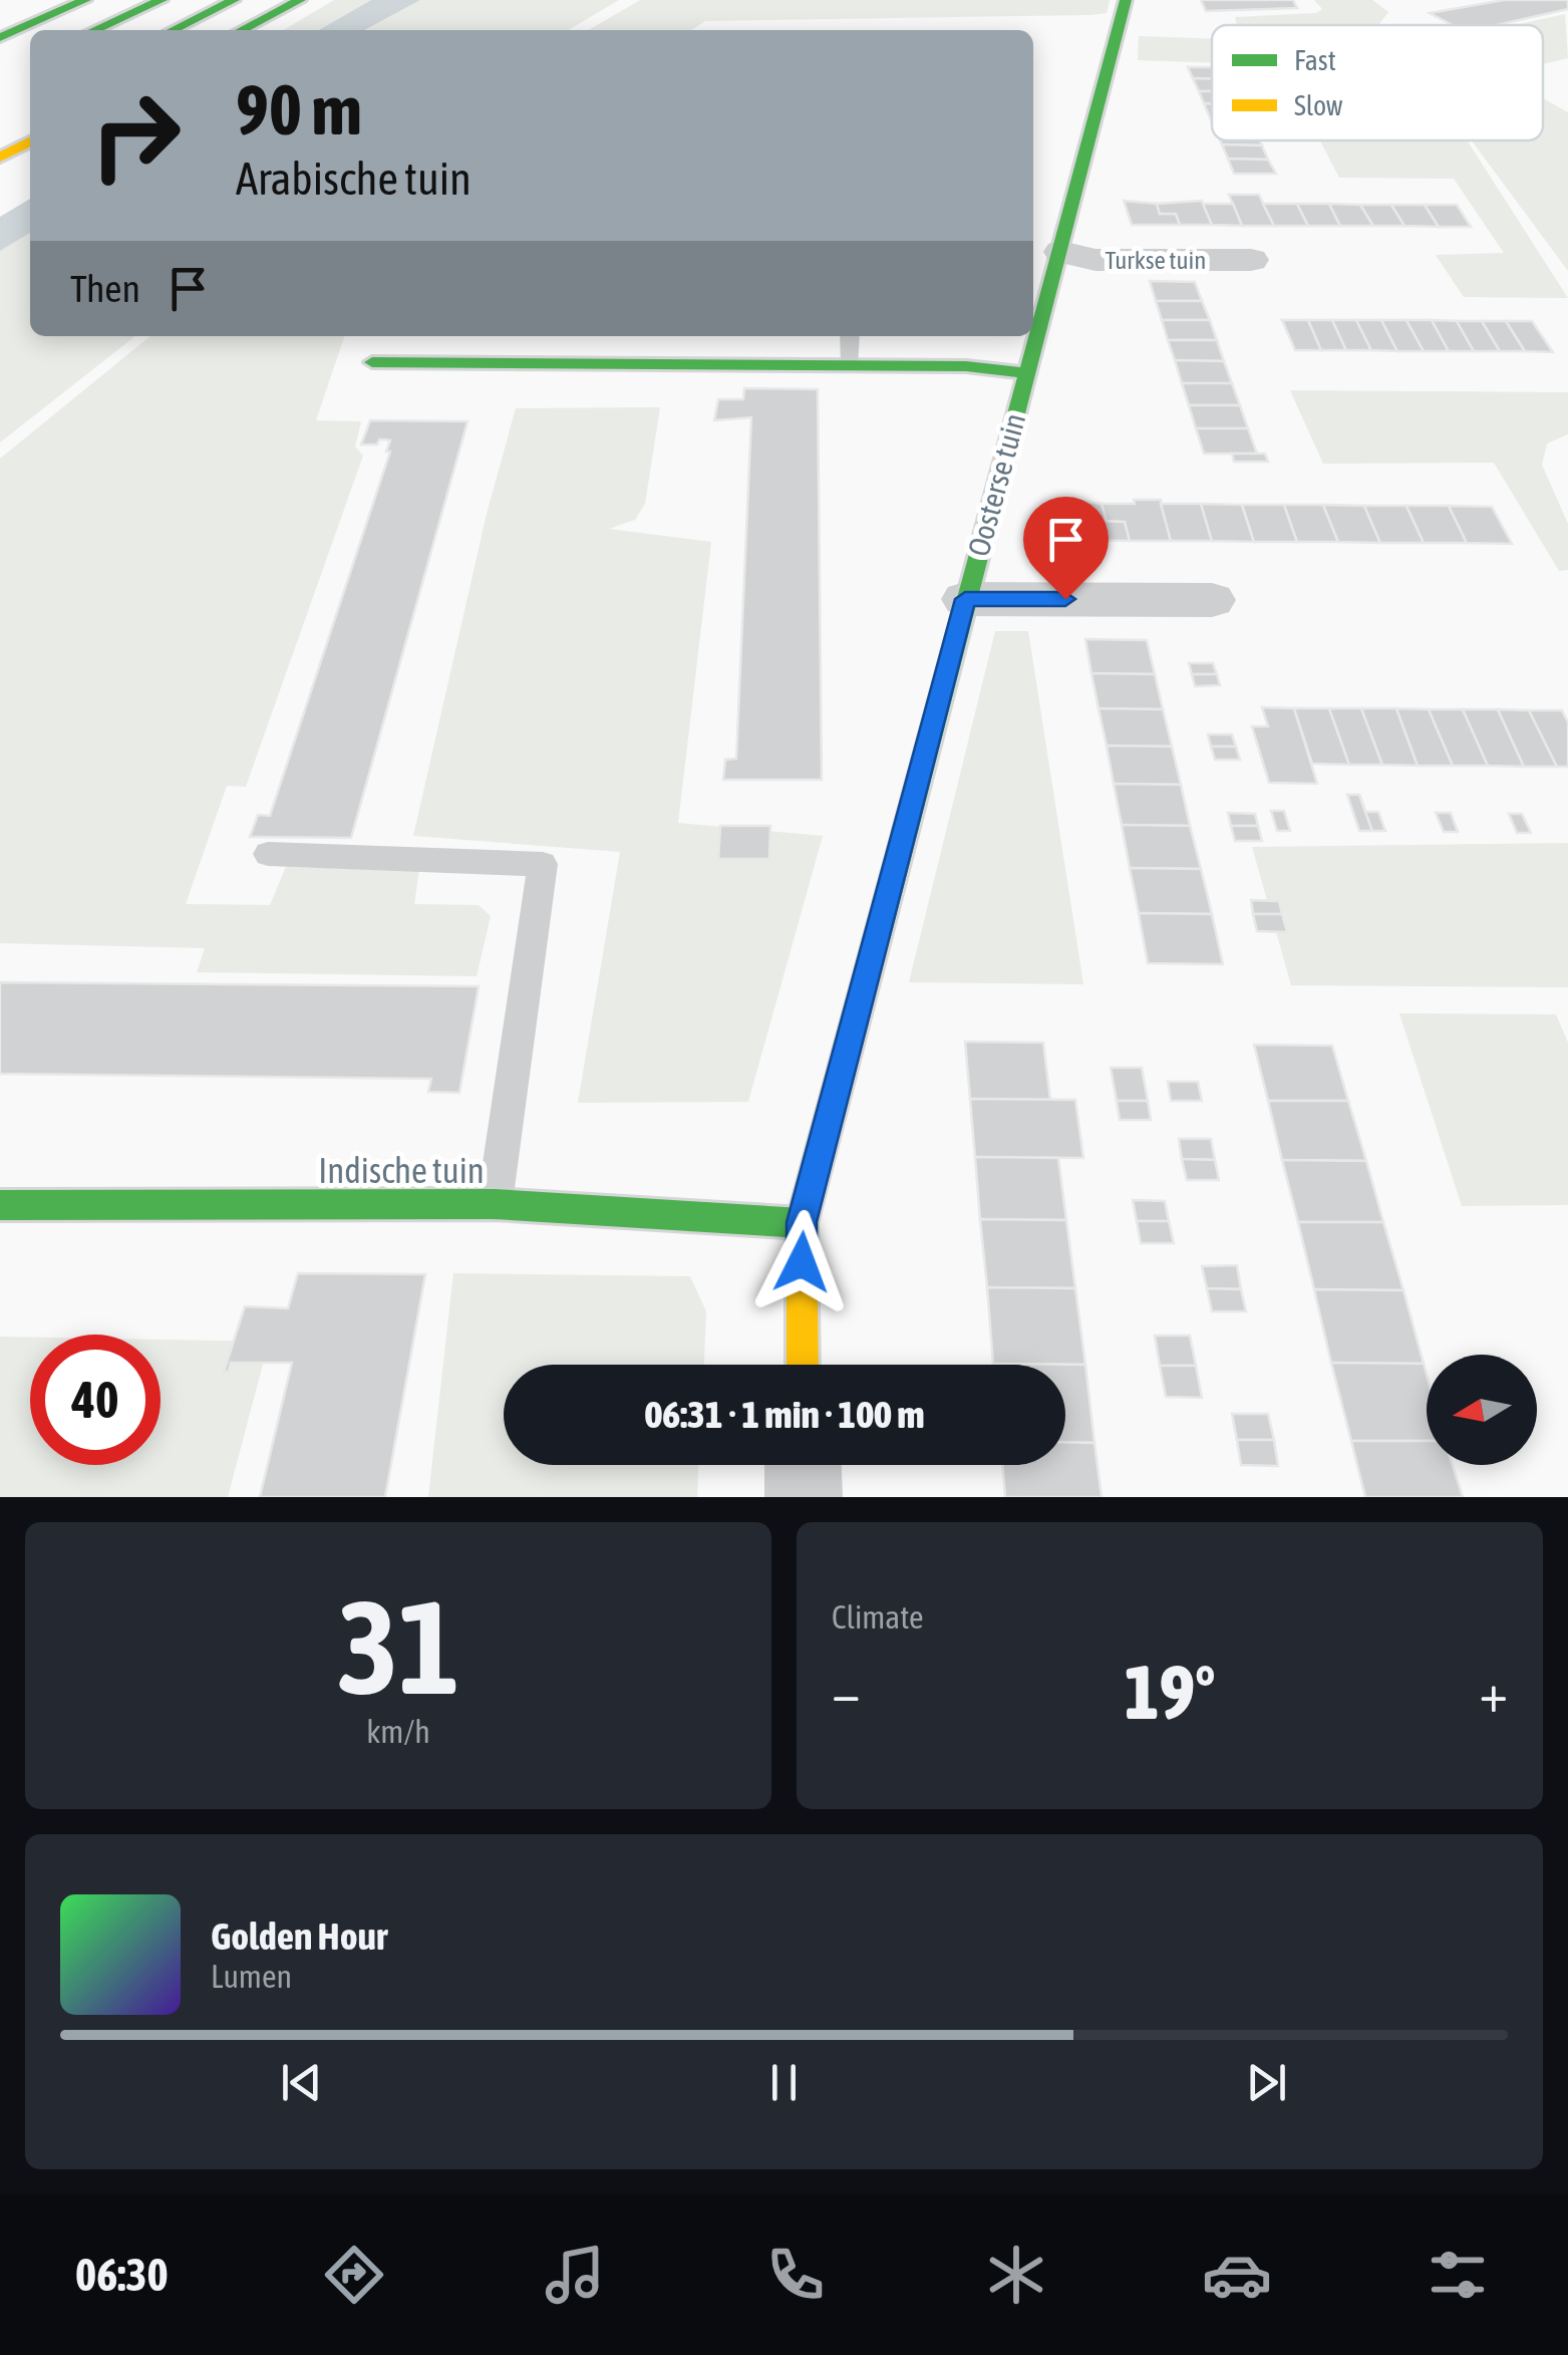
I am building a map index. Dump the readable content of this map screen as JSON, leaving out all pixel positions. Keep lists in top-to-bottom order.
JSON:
{
  "streets": {
    "main road": ["Oosterse tuin", "Indische tuin"],
    "street": ["Turkse tuin"]
  },
  "crossings": [
    ["Turkse tuin", "Oosterse tuin"],
    ["Oosterse tuin", "Indische tuin"]
  ],
  "legend": ["Fast", "Slow"],
  "north": "left",
  "page": {
    "turn": ["90 m", "Arabische tuin"],
    "then": "Then",
    "limit": "40",
    "trip": "06:31 · 1 min · 100 m",
    "tile": [
      ["31", "km/h"],
      "Climate"
    ],
    "heat": ["−", "19°", "+"],
    "song": ["Golden Hour", "Lumen"],
    "tabs": "06:30"
  }
}
